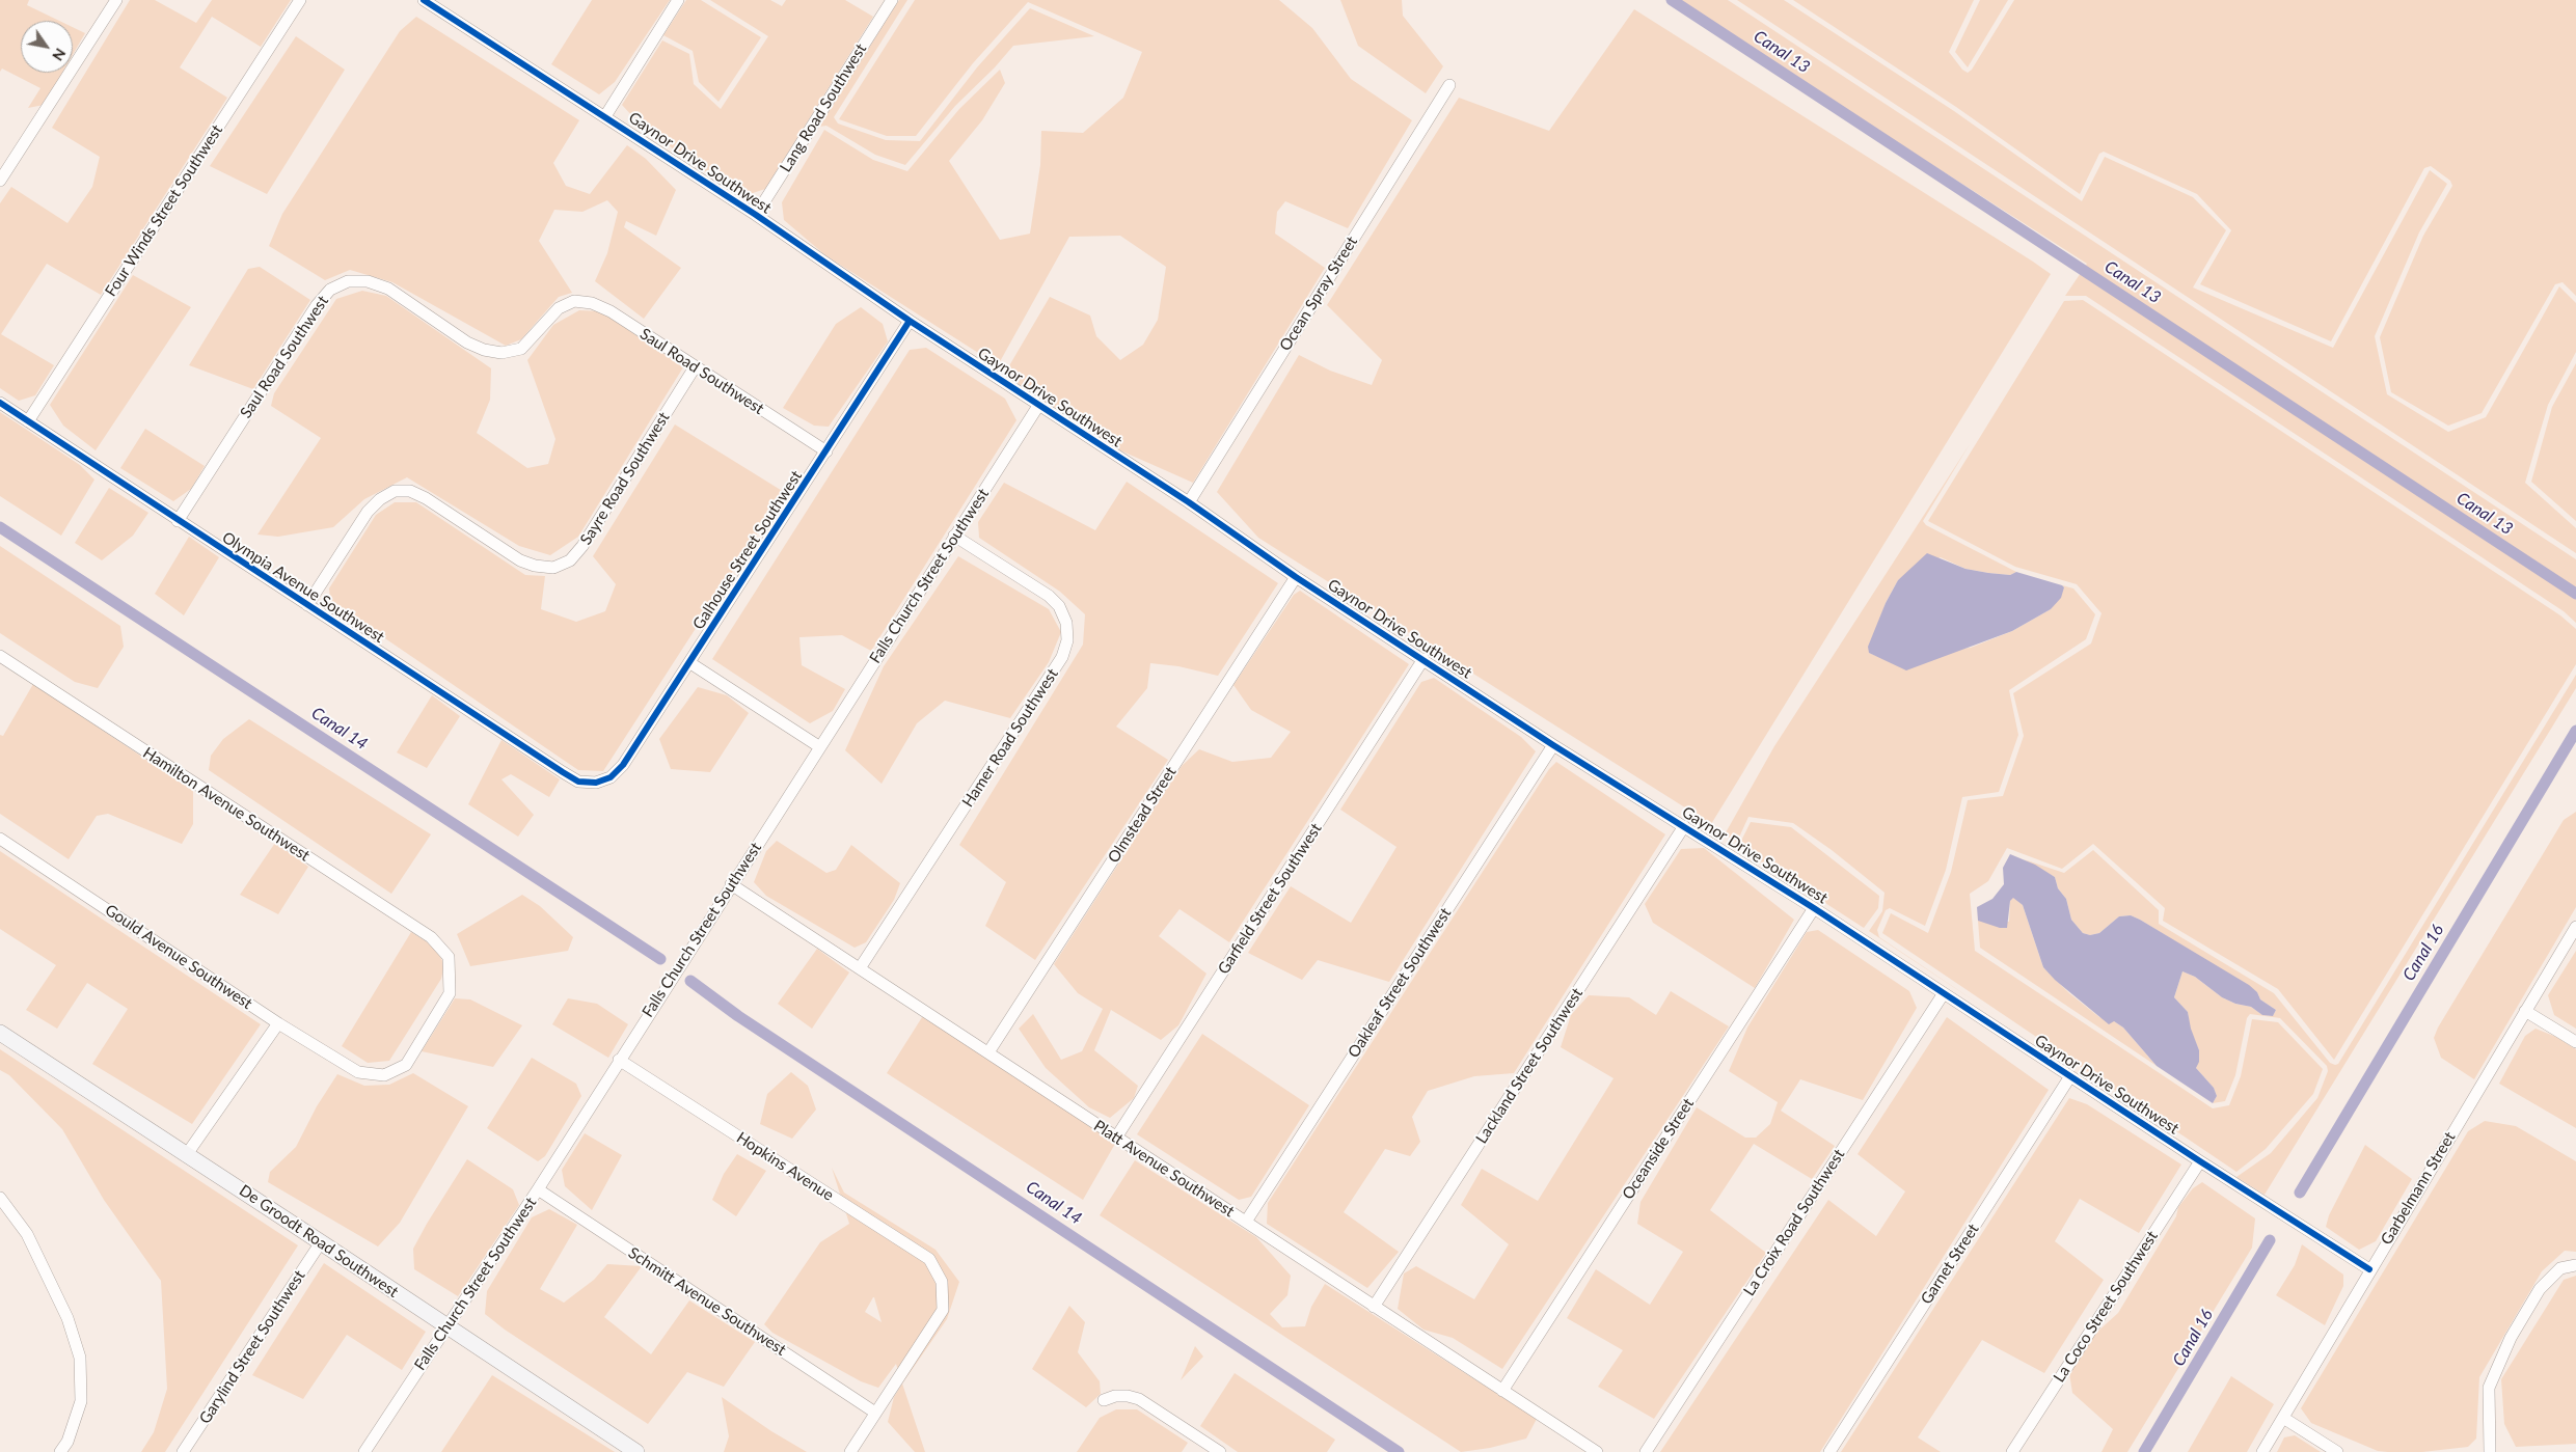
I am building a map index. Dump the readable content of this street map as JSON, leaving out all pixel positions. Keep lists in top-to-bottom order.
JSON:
{
  "streets": {
    "street": [
      "Lang Road Southwest",
      "Gaynor Drive Southwest",
      "Four Winds Street Southwest",
      "Ocean Spray Street",
      "Saul Road Southwest",
      "Sayre Road Southwest",
      "Galhouse Street Southwest",
      "Falls Church Street Southwest",
      "Olympia Avenue Southwest",
      "Hamer Road Southwest",
      "Hamilton Avenue Southwest",
      "Olmstead Street",
      "Garfield Street Southwest",
      "Gould Avenue Southwest",
      "Oakleaf Street Southwest",
      "Lackland Street Southwest",
      "Oceanside Street",
      "Hopkins Avenue",
      "Platt Avenue Southwest",
      "Garbelmann Street",
      "La Croix Road Southwest",
      "De Groodt Road Southwest",
      "Garnet Street",
      "Schmitt Avenue Southwest",
      "La Coco Street Southwest",
      "Garylind Street Southwest"
    ]
  },
  "crossings": [
    ["Lang Road Southwest", "Gaynor Drive Southwest"],
    ["Gaynor Drive Southwest", "Ocean Spray Street"],
    ["Gaynor Drive Southwest", "Galhouse Street Southwest"],
    ["Gaynor Drive Southwest", "Falls Church Street Southwest"],
    ["Gaynor Drive Southwest", "Olmstead Street"],
    ["Gaynor Drive Southwest", "Garfield Street Southwest"],
    ["Gaynor Drive Southwest", "Oakleaf Street Southwest"],
    ["Gaynor Drive Southwest", "Lackland Street Southwest"],
    ["Gaynor Drive Southwest", "Oceanside Street"],
    ["Gaynor Drive Southwest", "Garbelmann Street"],
    ["Gaynor Drive Southwest", "La Croix Road Southwest"],
    ["Gaynor Drive Southwest", "Garnet Street"],
    ["Gaynor Drive Southwest", "La Coco Street Southwest"],
    ["Four Winds Street Southwest", "Olympia Avenue Southwest"],
    ["Saul Road Southwest", "Sayre Road Southwest"],
    ["Saul Road Southwest", "Galhouse Street Southwest"],
    ["Saul Road Southwest", "Olympia Avenue Southwest"],
    ["Sayre Road Southwest", "Olympia Avenue Southwest"],
    ["Galhouse Street Southwest", "Olympia Avenue Southwest"],
    ["Falls Church Street Southwest", "Hamer Road Southwest"],
    ["Falls Church Street Southwest", "Hopkins Avenue"],
    ["Falls Church Street Southwest", "Platt Avenue Southwest"],
    ["Falls Church Street Southwest", "De Groodt Road Southwest"],
    ["Falls Church Street Southwest", "Schmitt Avenue Southwest"],
    ["Hamer Road Southwest", "Platt Avenue Southwest"],
    ["Hamilton Avenue Southwest", "Gould Avenue Southwest"],
    ["Olmstead Street", "Platt Avenue Southwest"],
    ["Garfield Street Southwest", "Platt Avenue Southwest"],
    ["Oakleaf Street Southwest", "Platt Avenue Southwest"],
    ["Lackland Street Southwest", "Platt Avenue Southwest"],
    ["Oceanside Street", "Platt Avenue Southwest"],
    ["Hopkins Avenue", "Schmitt Avenue Southwest"],
    ["De Groodt Road Southwest", "Garylind Street Southwest"]
  ],
  "water": ["Canal 13", "Canal 14", "Canal 16"],
  "north": "bottom right"
}
